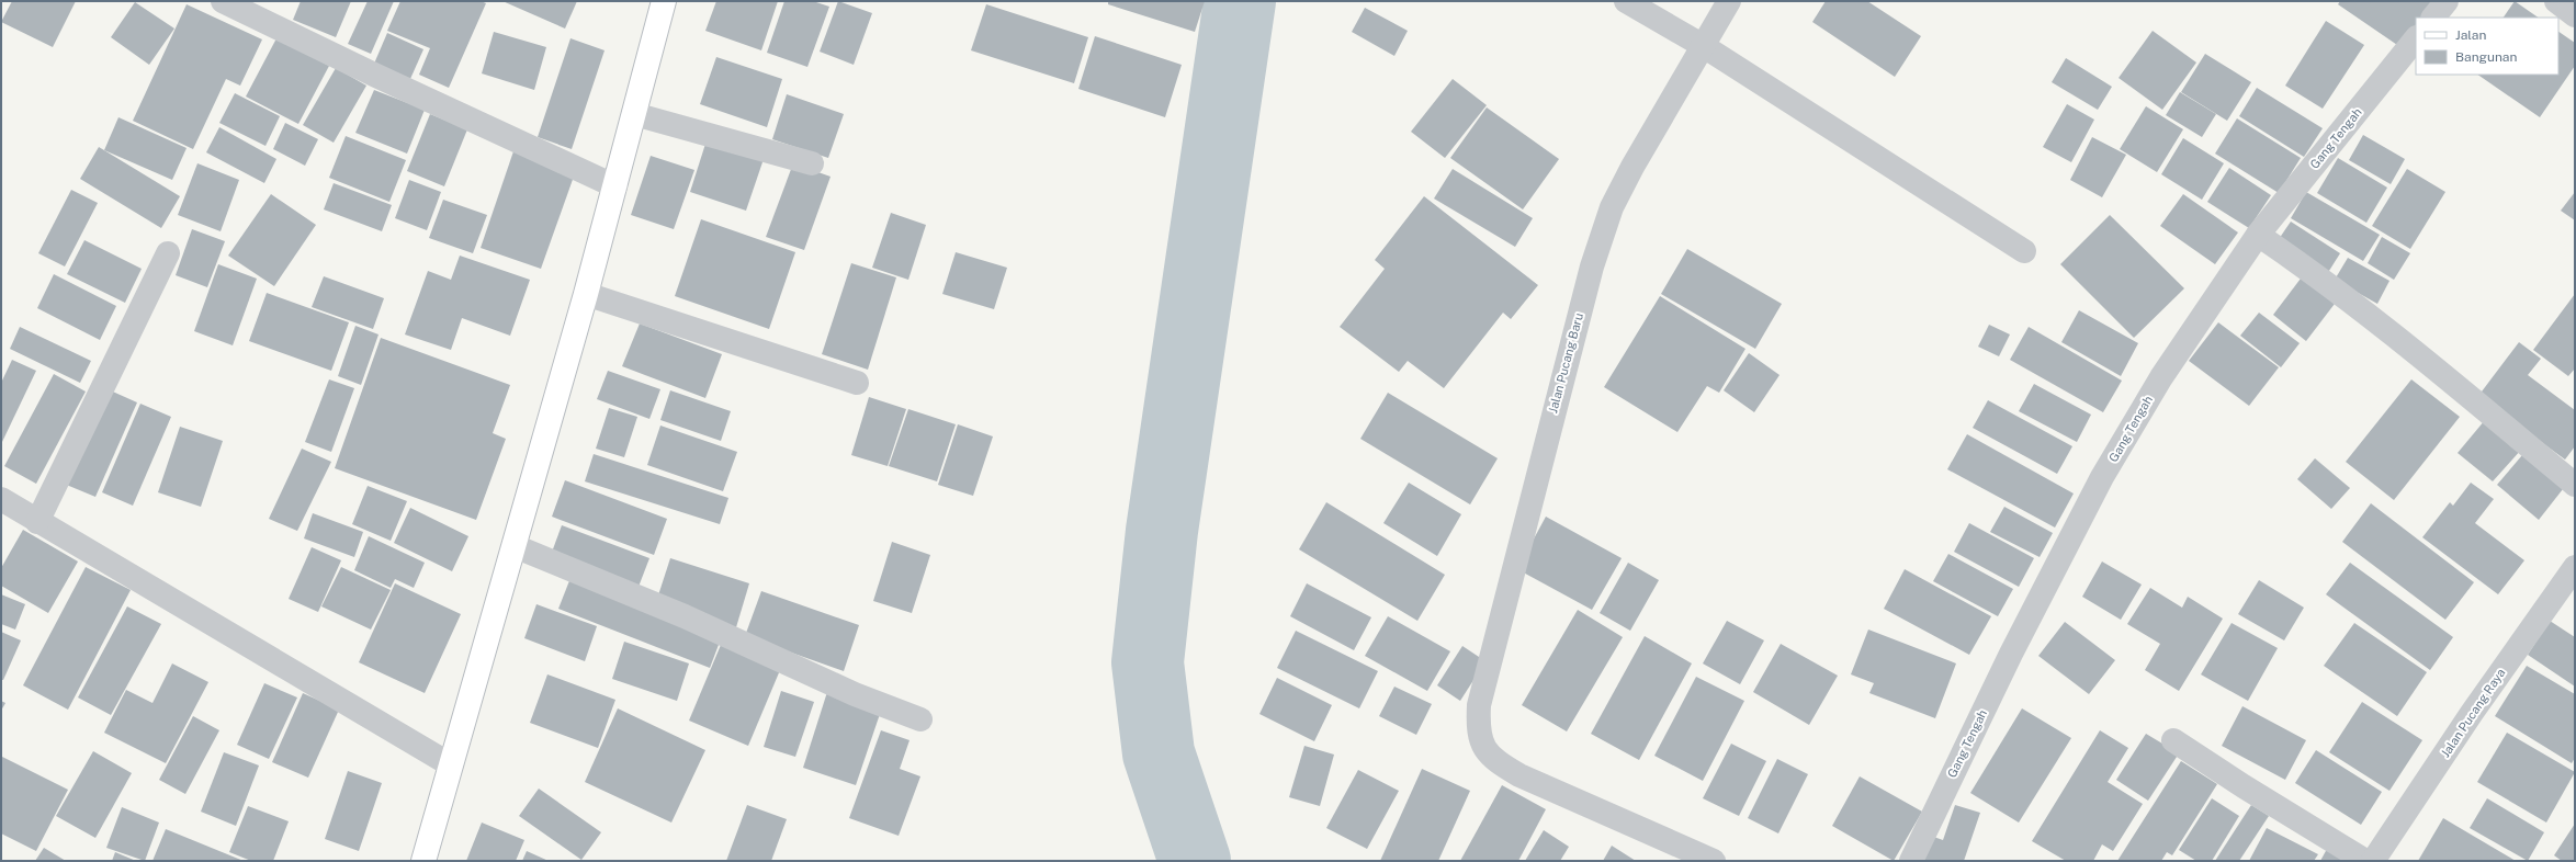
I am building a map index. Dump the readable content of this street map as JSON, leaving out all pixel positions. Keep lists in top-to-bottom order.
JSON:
{
  "streets": {
    "street": ["Gang Tengah", "Jalan Pucang Baru", "Jalan Pucang Raya"]
  },
  "legend": ["Jalan", "Bangunan"]
}
